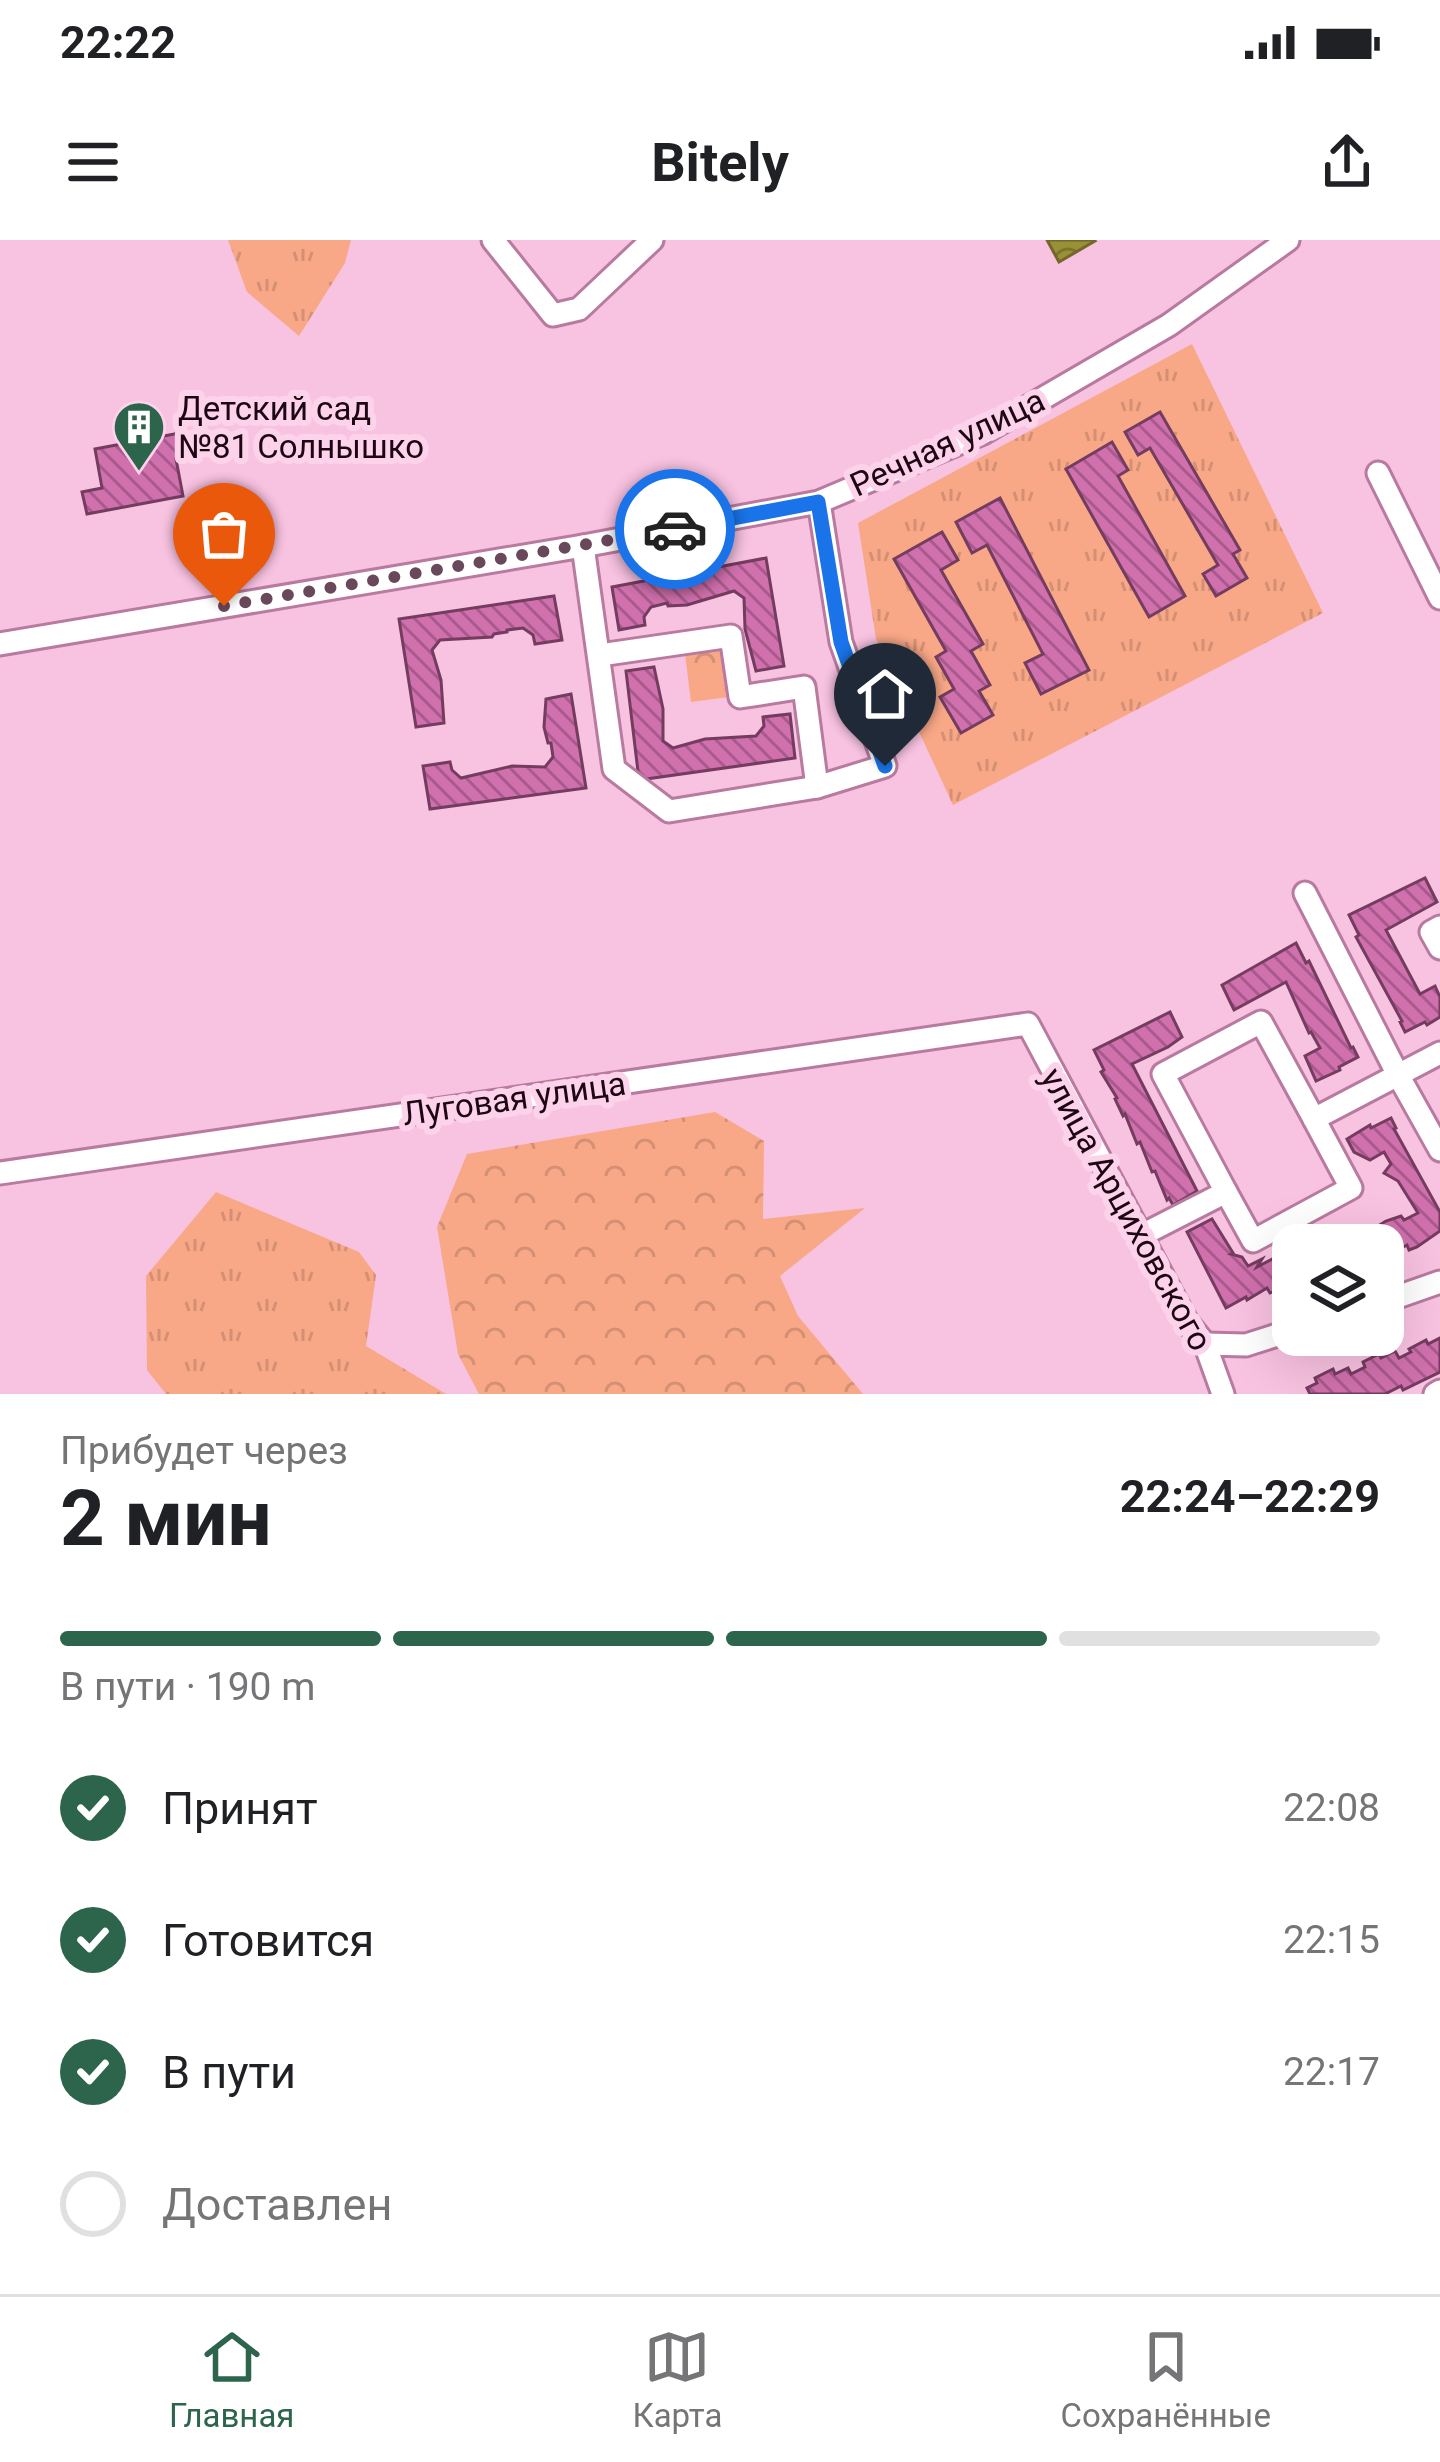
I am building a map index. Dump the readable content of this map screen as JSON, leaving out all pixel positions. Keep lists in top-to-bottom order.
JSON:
{
  "streets": {
    "street": ["Речная улица", "Луговая улица", "улица Арциховского"]
  },
  "crossings": [
    ["Луговая улица", "улица Арциховского"]
  ],
  "places": {
    "building": ["Детский сад №81 Солнышко"]
  },
  "page": {
    "status": "22:22",
    "header": "Bitely",
    "heading": ["2 мин", "Прибудет через", "22:24–22:29"],
    "bar": "В пути · 190 m",
    "list": [
      ["Принят", "22:08"],
      ["Готовится", "22:15"],
      ["В пути", "22:17"],
      "Доставлен"
    ],
    "tabs": ["Главная", "Карта", "Сохранённые"]
  }
}
